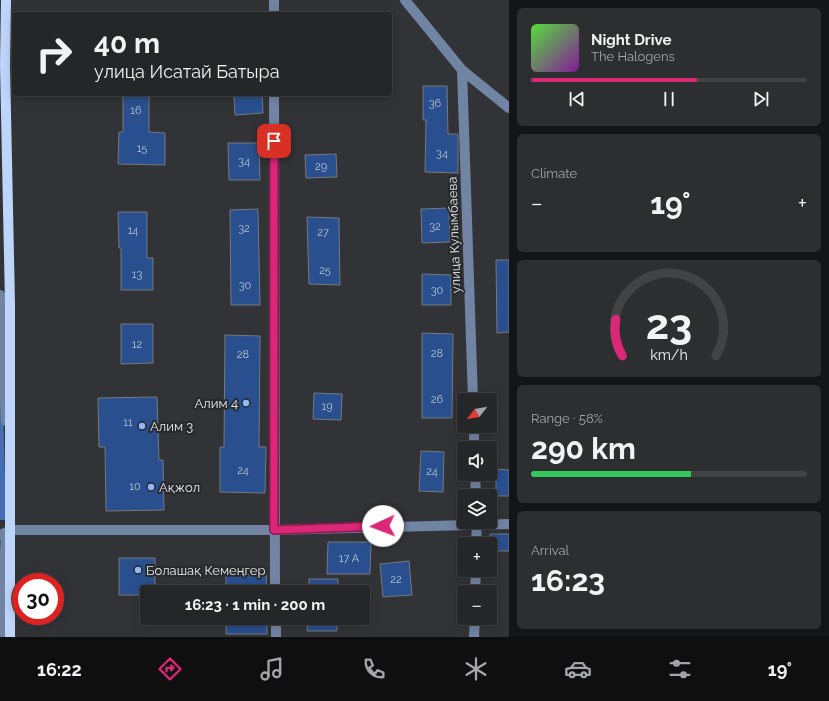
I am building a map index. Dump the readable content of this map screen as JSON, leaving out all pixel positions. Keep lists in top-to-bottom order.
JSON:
{
  "streets": {
    "street": ["улица Кулымбаева"]
  },
  "places": [
    "Алим 4",
    "Алим 3",
    "Ақжол",
    "Болашақ Кемеңгер"
  ],
  "house_numbers": [
    "36",
    "16",
    "15",
    "34",
    "34",
    "29",
    "32",
    "32",
    "14",
    "27",
    "25",
    "13",
    "30",
    "30",
    "12",
    "28",
    "28",
    "26",
    "19",
    "11",
    "24",
    "24",
    "10",
    "17 А",
    "22"
  ],
  "north": "bottom left",
  "page": {
    "turn": ["40 m", "улица Исатай Батыра"],
    "song": ["Night Drive", "The Halogens"],
    "tile": [
      "Climate",
      ["Range · 58%", "290 km"],
      ["Arrival", "16:23"]
    ],
    "heat": ["−", "19°", "+"],
    "map_buttons": ["+", "−"],
    "limit": "30",
    "trip": "16:23 · 1 min · 200 m",
    "tabs": ["16:22", "19°"],
    "gauge": ["23", "km/h"]
  }
}
